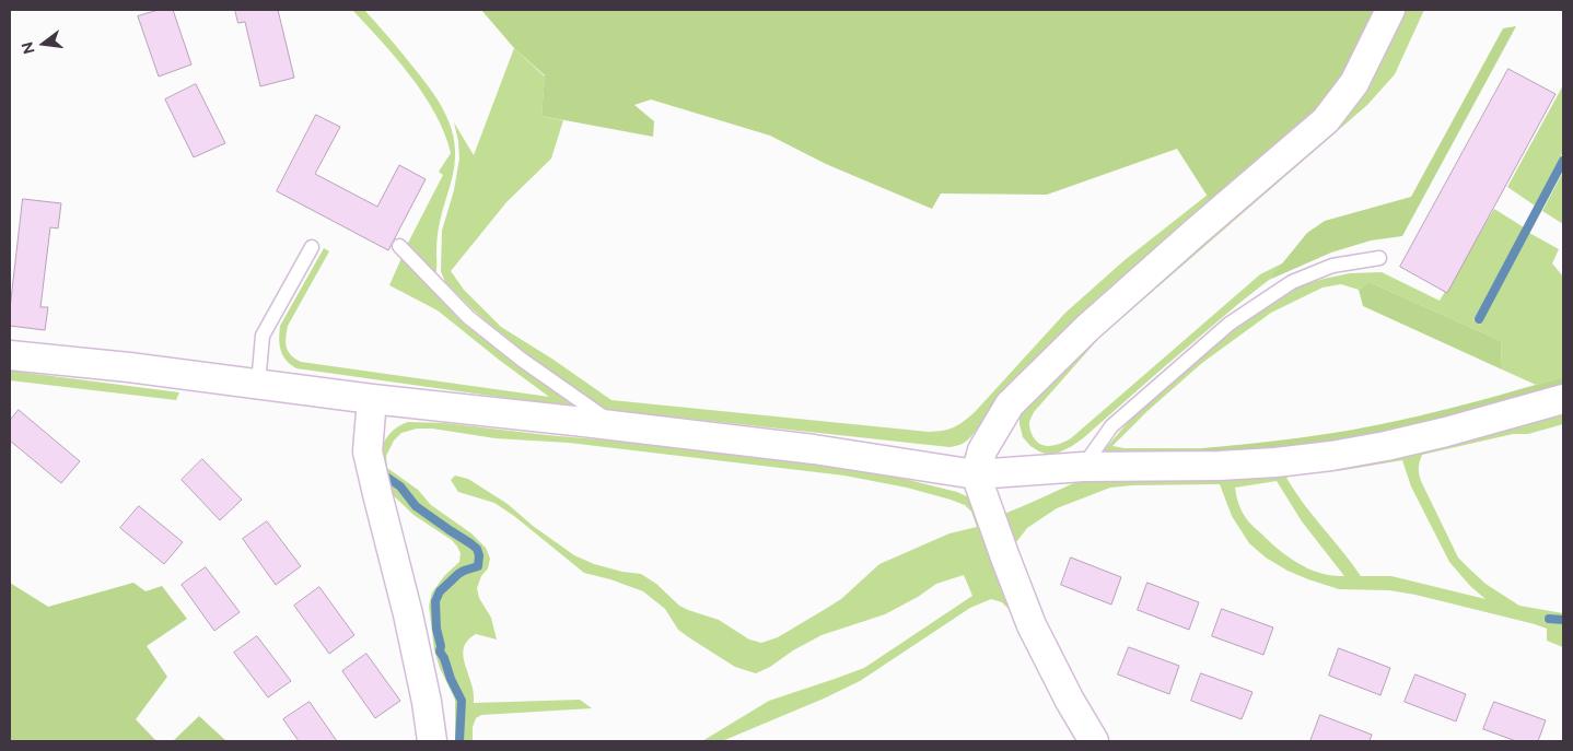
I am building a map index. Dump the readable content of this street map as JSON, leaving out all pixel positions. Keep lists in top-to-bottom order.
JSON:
{
  "north": "left"
}
